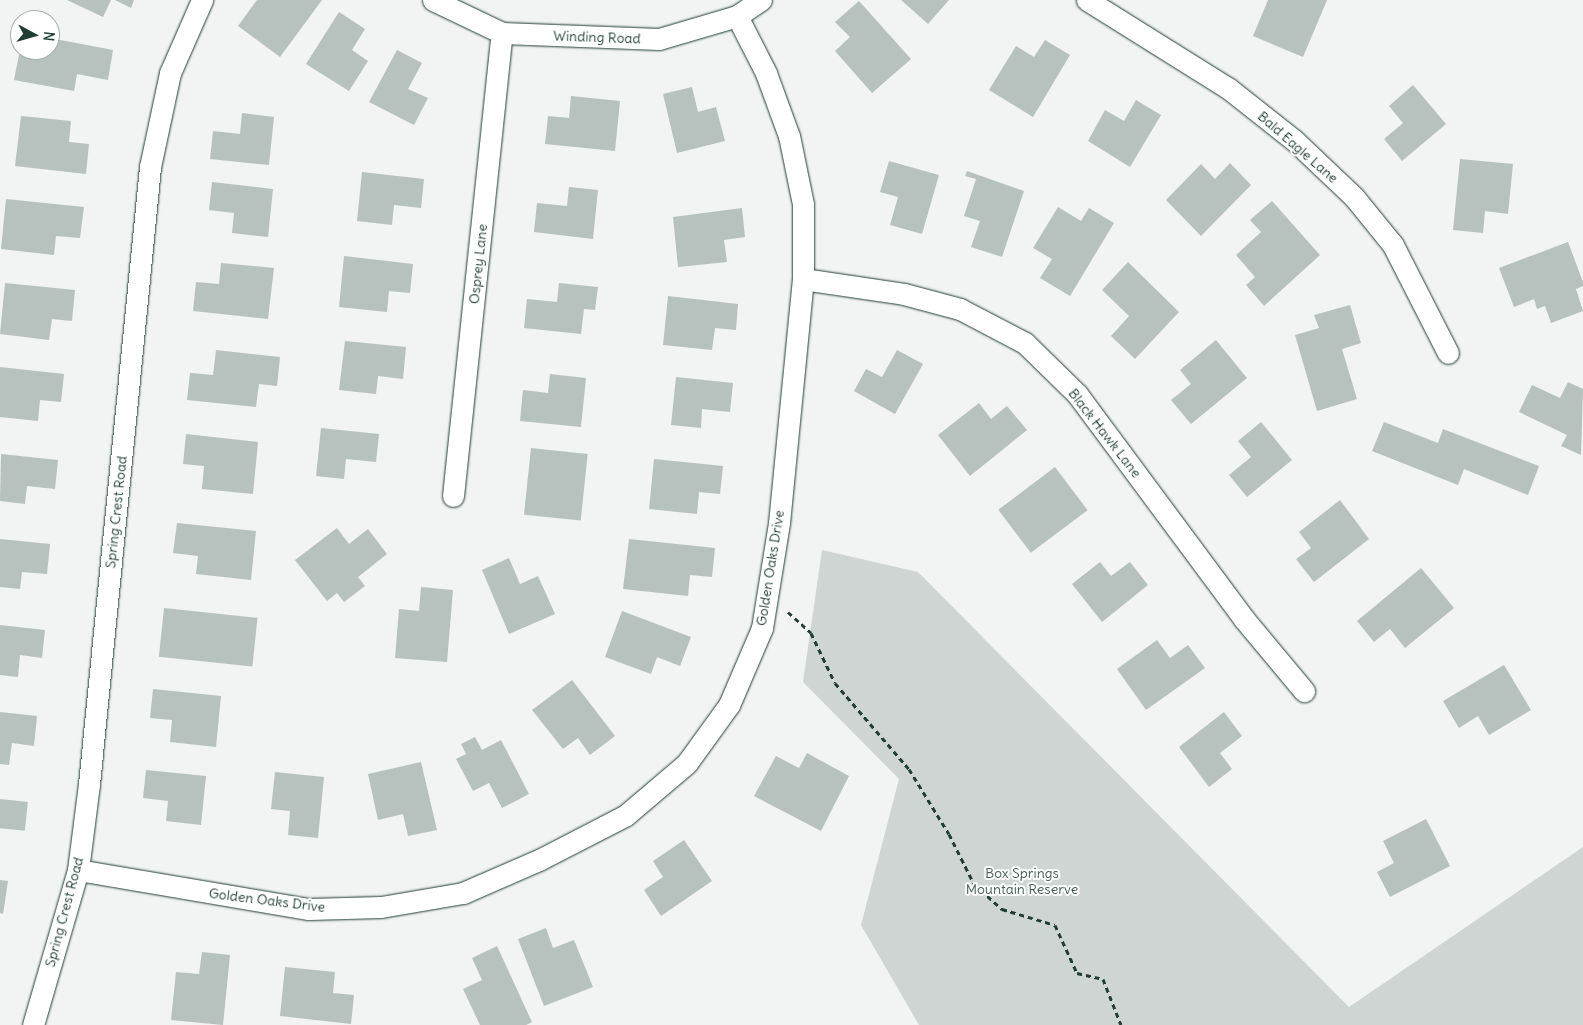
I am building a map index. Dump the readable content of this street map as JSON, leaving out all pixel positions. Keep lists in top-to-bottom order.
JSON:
{
  "streets": {
    "street": [
      "Winding Road",
      "Bald Eagle Lane",
      "Osprey Lane",
      "Black Hawk Lane",
      "Spring Crest Road",
      "Golden Oaks Drive"
    ]
  },
  "crossings": [
    ["Winding Road", "Osprey Lane"],
    ["Winding Road", "Golden Oaks Drive"],
    ["Black Hawk Lane", "Golden Oaks Drive"],
    ["Spring Crest Road", "Golden Oaks Drive"]
  ],
  "parks": ["Box Springs Mountain Reserve"],
  "north": "right"
}
